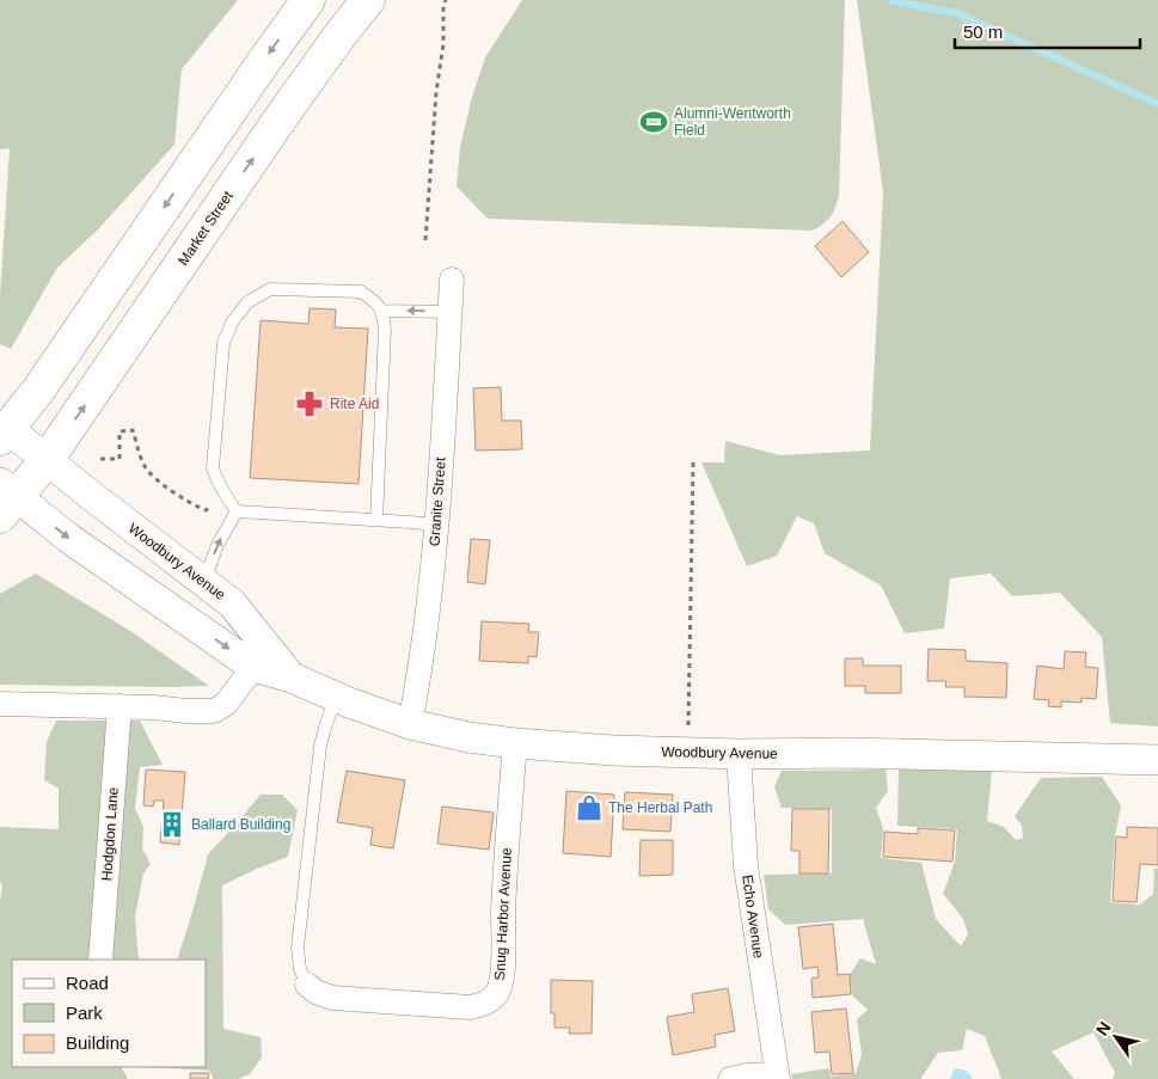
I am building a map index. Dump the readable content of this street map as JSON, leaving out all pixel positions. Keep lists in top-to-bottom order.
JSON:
{
  "streets": {
    "main road": ["Market Street", "Woodbury Avenue"],
    "street": [
      "Granite Street",
      "Hodgdon Lane",
      "Snug Harbor Avenue",
      "Echo Avenue"
    ]
  },
  "crossings": [
    ["Market Street", "Woodbury Avenue"],
    ["Granite Street", "Woodbury Avenue"],
    ["Woodbury Avenue", "Snug Harbor Avenue"],
    ["Woodbury Avenue", "Echo Avenue"]
  ],
  "places": {
    "sports": ["Alumni-Wentworth Field"],
    "pharmacy": ["Rite Aid"],
    "shop": ["The Herbal Path"],
    "building": ["Ballard Building"]
  },
  "legend": ["Road", "Park", "Building"],
  "scale_bar": "50 m",
  "north": "top left"
}
